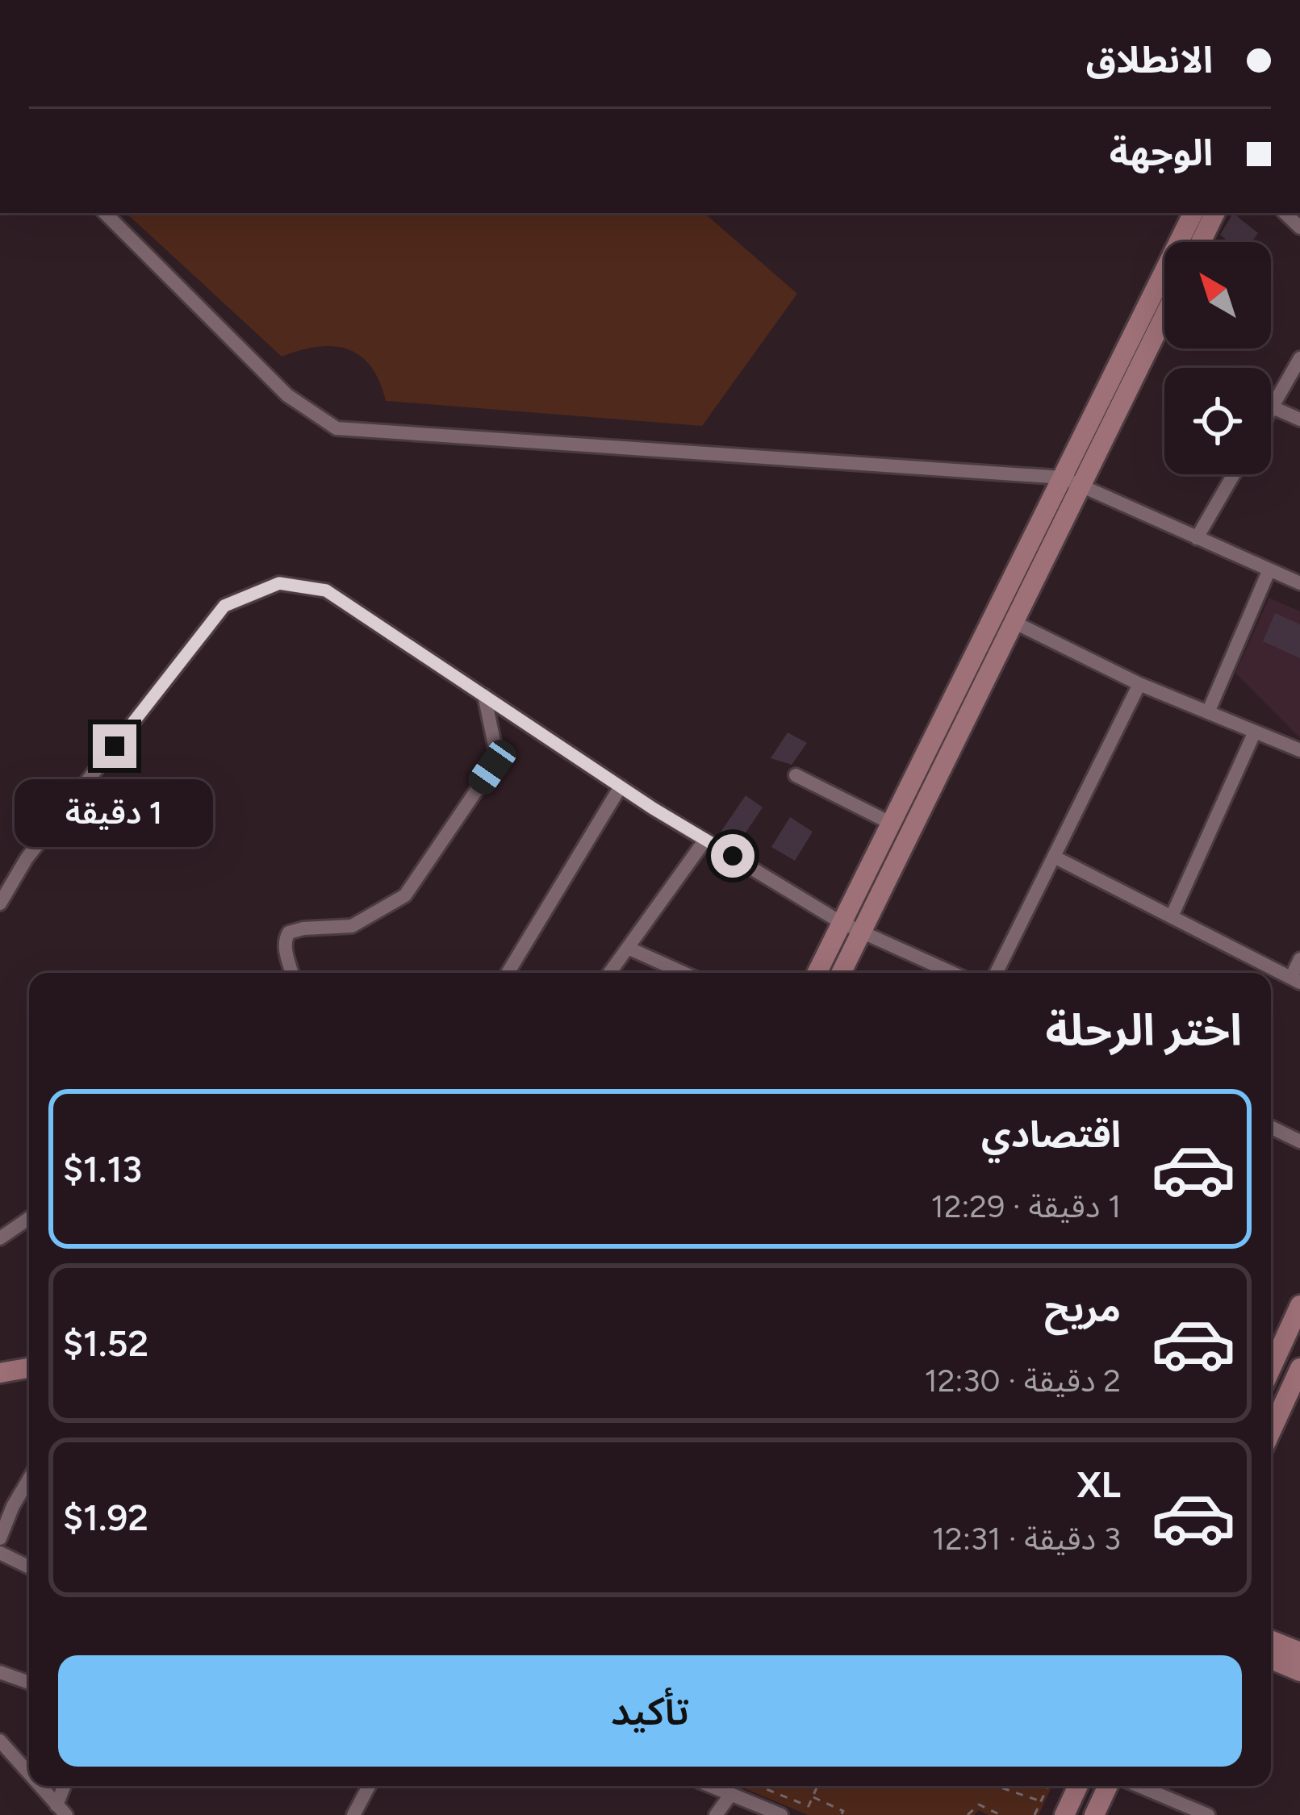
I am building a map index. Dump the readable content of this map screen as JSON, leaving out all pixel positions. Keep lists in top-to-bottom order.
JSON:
{
  "north": "top left",
  "page": {
    "banner": ["الانطلاق", "الوجهة"],
    "bubble": "1 دقيقة",
    "heading": "اختر الرحلة",
    "list": [
      {
        "name": "اقتصادي",
        "note": "1 دقيقة · 12:29",
        "value": "$1.13"
      },
      {
        "name": "مريح",
        "note": "2 دقيقة · 12:30",
        "value": "$1.52"
      },
      {
        "name": "XL",
        "note": "3 دقيقة · 12:31",
        "value": "$1.92"
      }
    ],
    "buttons": "تأكيد"
  }
}
